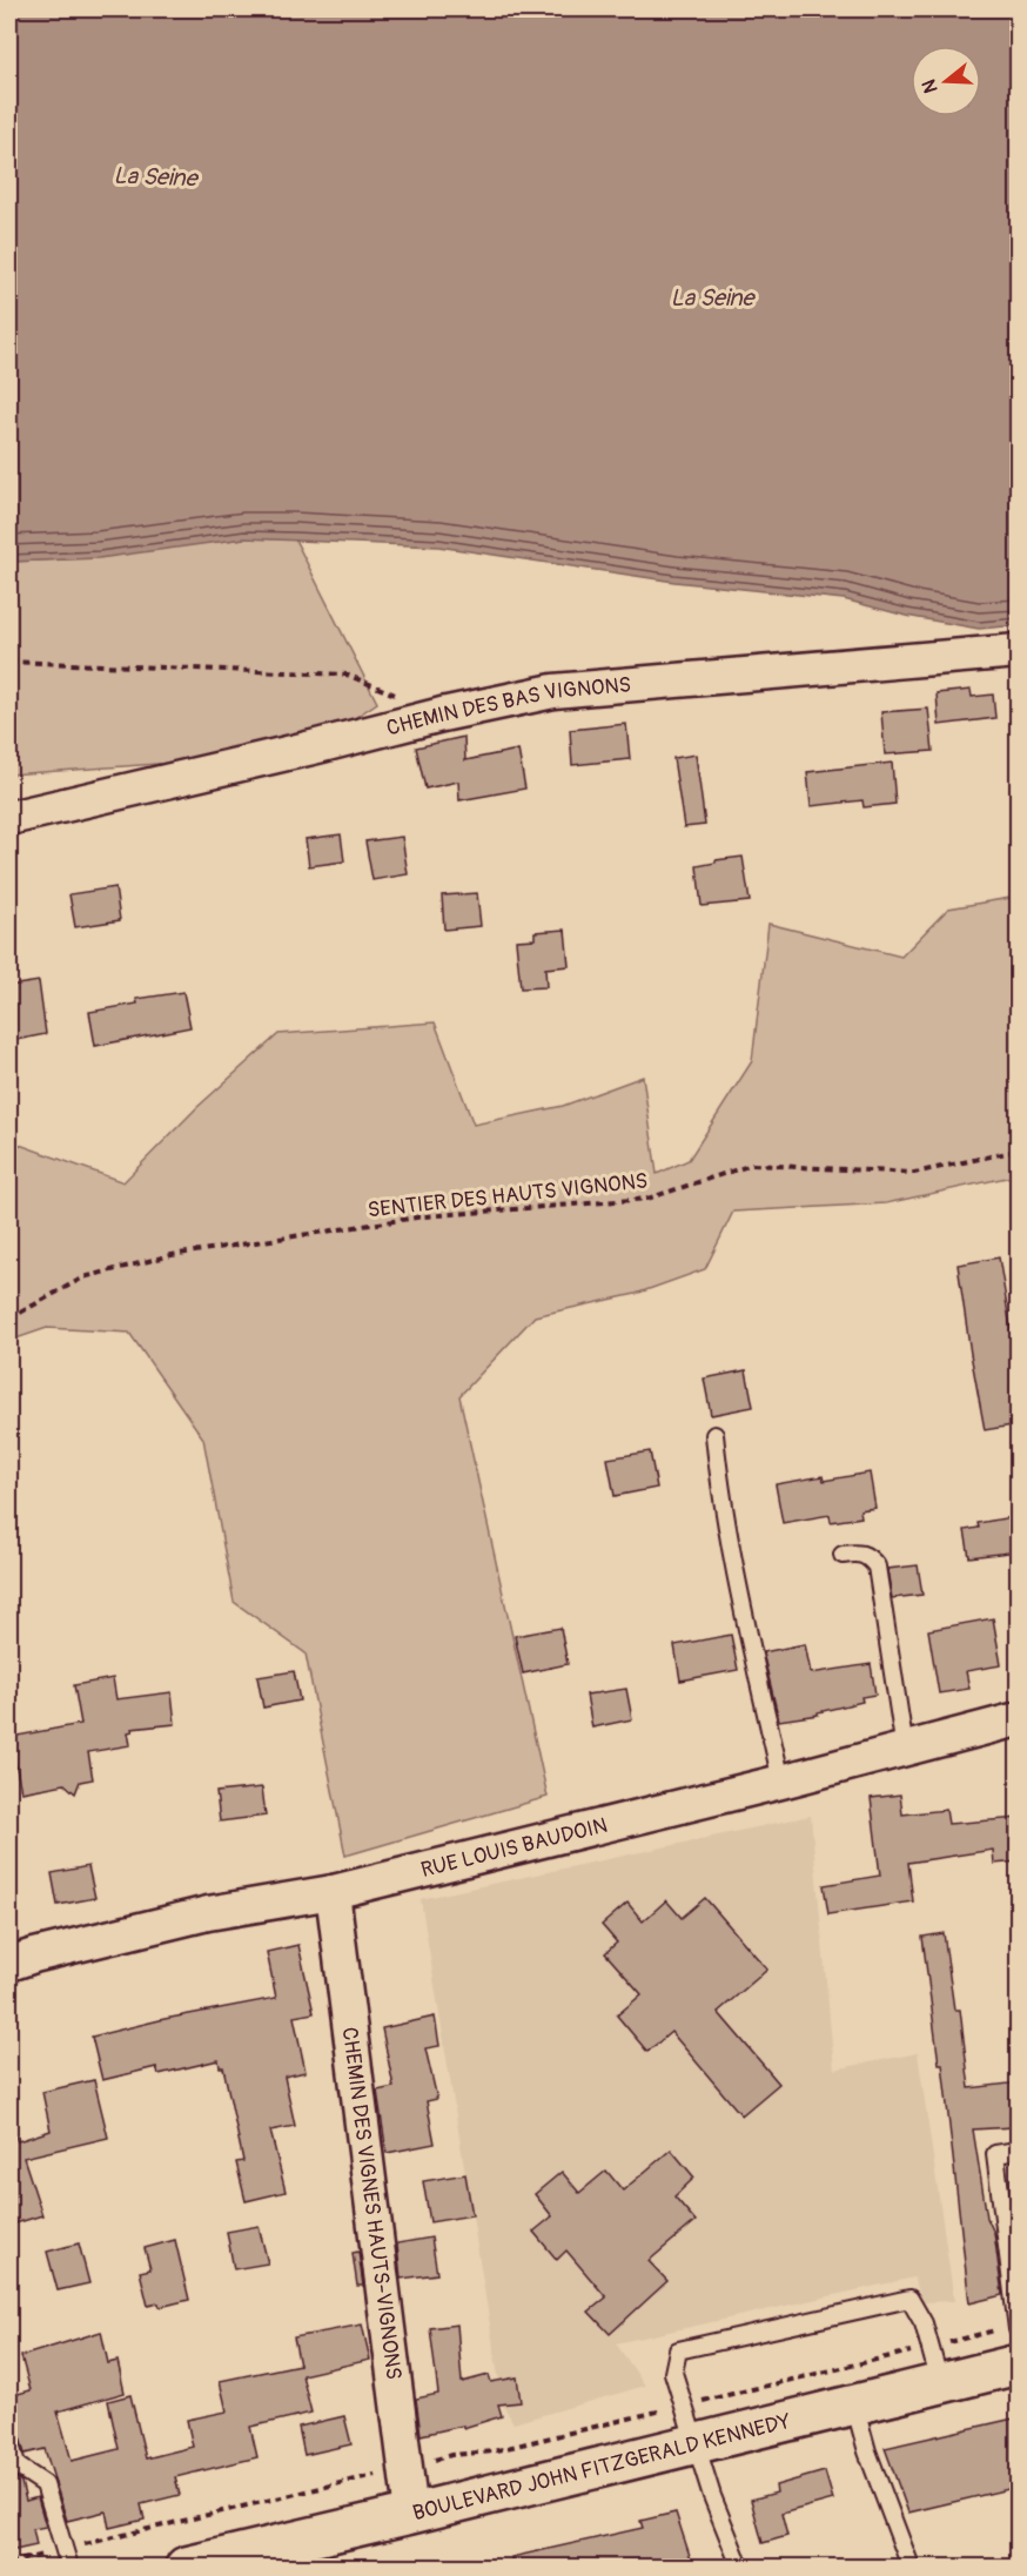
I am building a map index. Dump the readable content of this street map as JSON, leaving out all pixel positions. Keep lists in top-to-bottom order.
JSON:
{
  "streets": {
    "main road": ["BOULEVARD JOHN FITZGERALD KENNEDY"],
    "street": ["CHEMIN DES BAS VIGNONS", "RUE LOUIS BAUDOIN", "CHEMIN DES VIGNES HAUTS-VIGNONS"],
    "path": ["SENTIER DES HAUTS VIGNONS"]
  },
  "crossings": [
    ["RUE LOUIS BAUDOIN", "CHEMIN DES VIGNES HAUTS-VIGNONS"],
    ["CHEMIN DES VIGNES HAUTS-VIGNONS", "BOULEVARD JOHN FITZGERALD KENNEDY"]
  ],
  "water": ["La Seine"],
  "north": "left"
}
